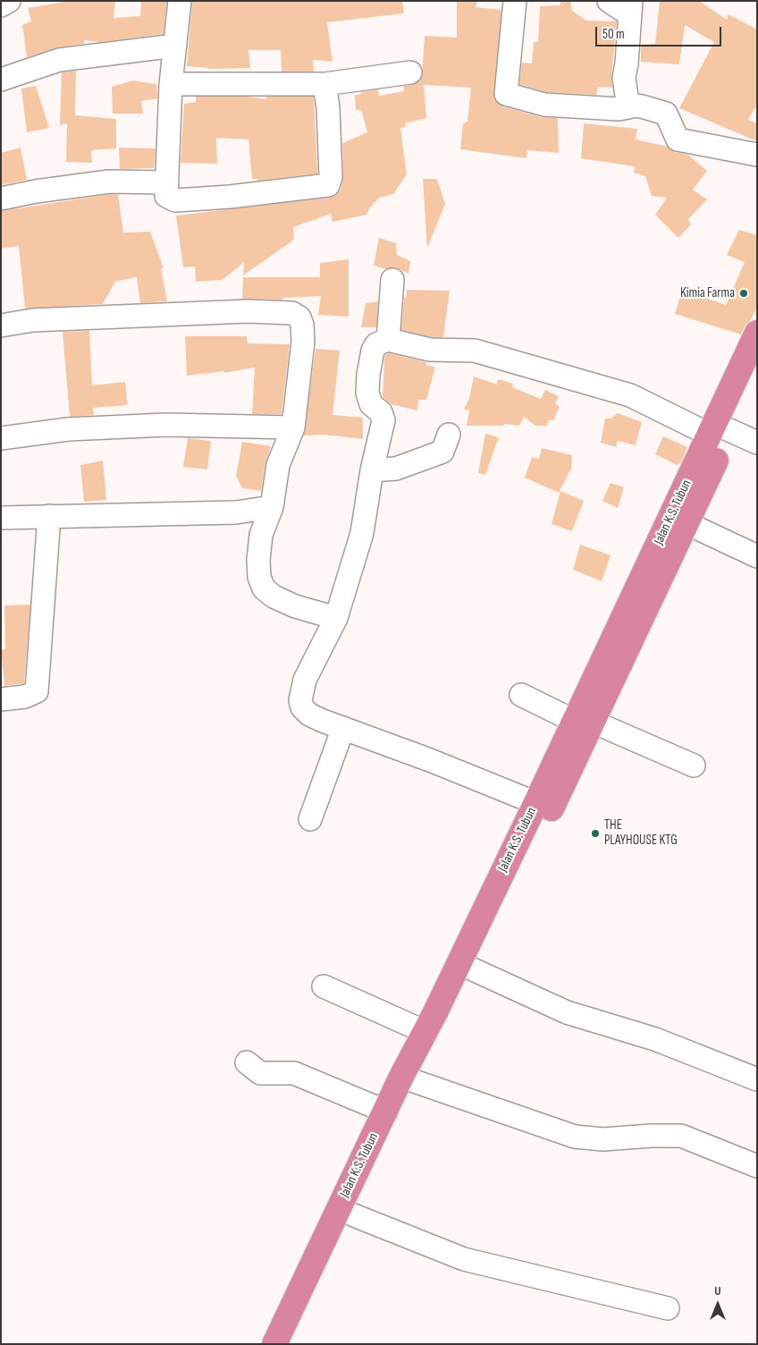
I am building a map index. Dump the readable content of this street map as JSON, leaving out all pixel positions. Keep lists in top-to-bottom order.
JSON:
{
  "streets": {
    "highway": ["Jalan K.S. Tubun"]
  },
  "places": ["Kimia Farma", "THE PLAYHOUSE KTG"],
  "scale_bar": "50 m",
  "north": "top"
}
